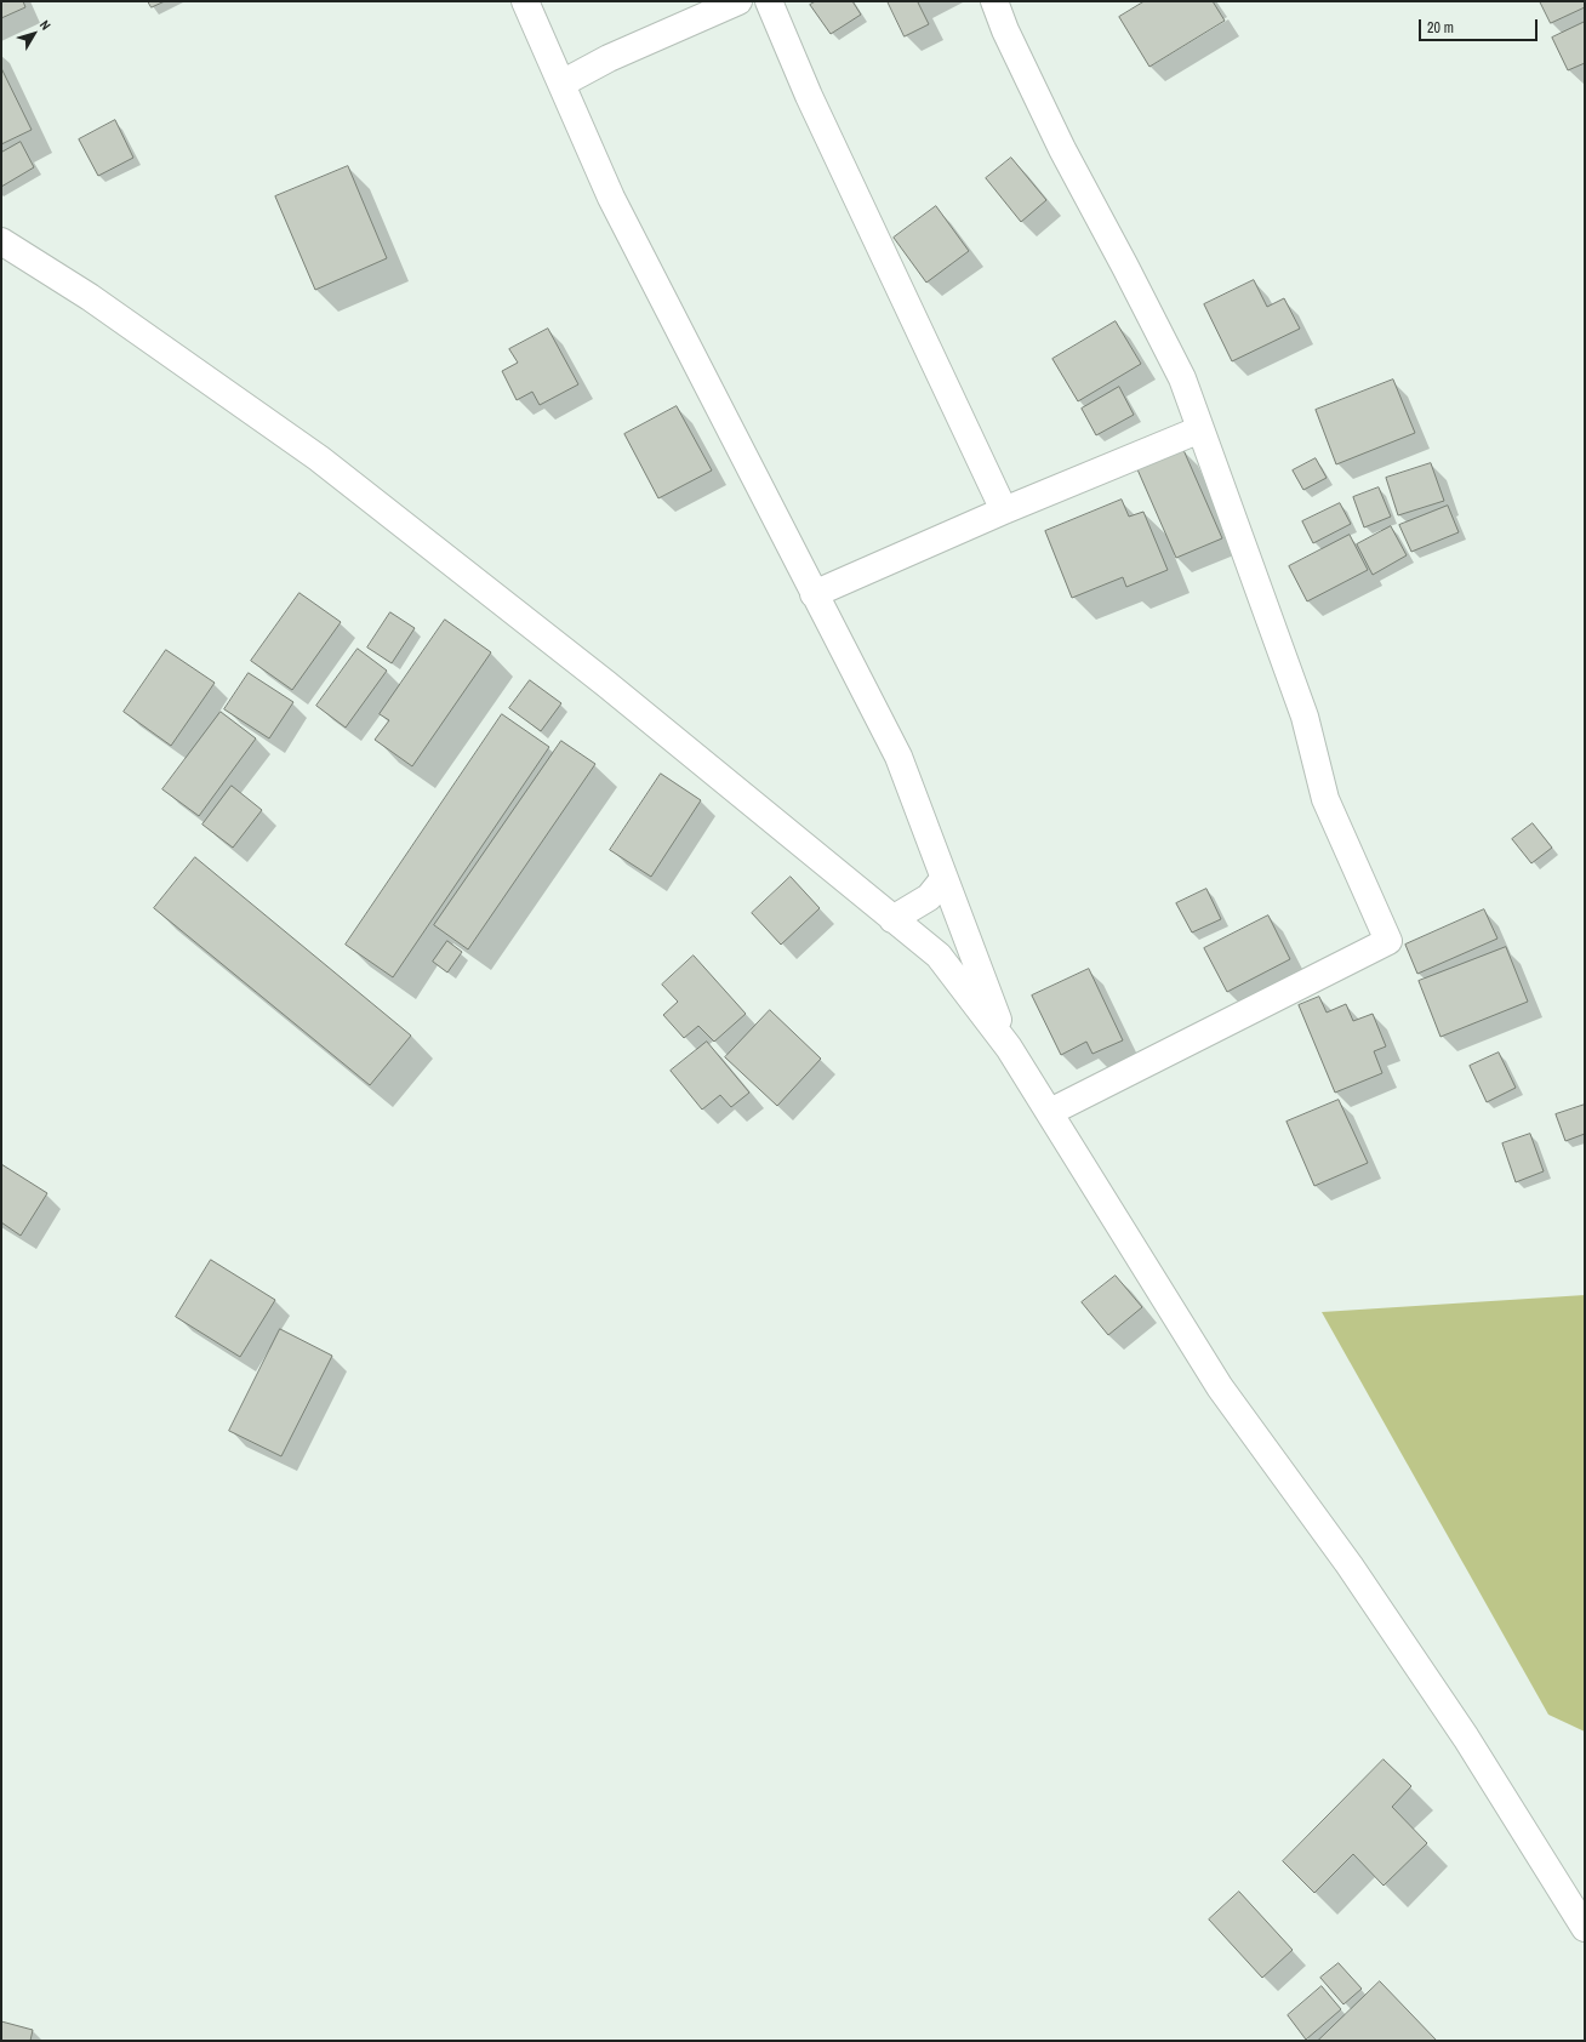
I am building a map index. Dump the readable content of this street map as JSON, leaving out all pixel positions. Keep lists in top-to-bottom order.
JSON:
{
  "scale_bar": "20 m",
  "north": "top right"
}
